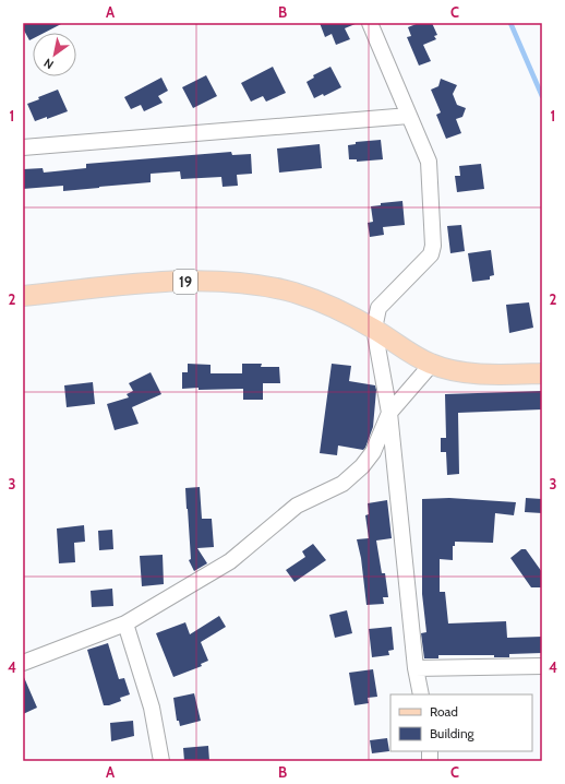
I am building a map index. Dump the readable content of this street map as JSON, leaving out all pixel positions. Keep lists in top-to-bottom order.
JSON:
{
  "streets": {
    "main road": ["19"]
  },
  "legend": ["Road", "Building"],
  "north": "bottom left",
  "grid": {
    "columns": ["A", "B", "C"],
    "rows": [
      "1",
      "2",
      "3",
      "4"
    ]
  }
}
